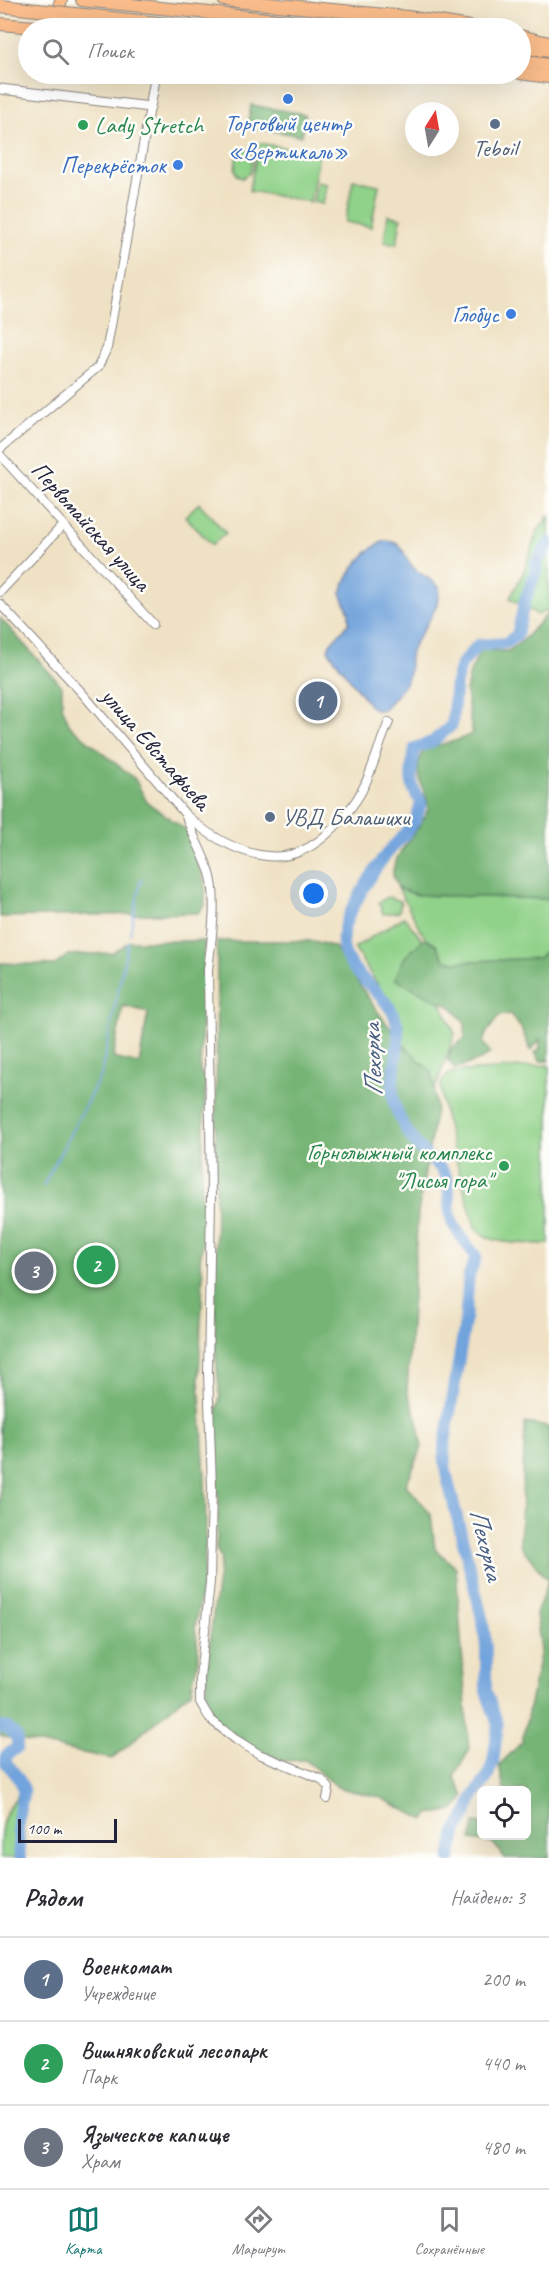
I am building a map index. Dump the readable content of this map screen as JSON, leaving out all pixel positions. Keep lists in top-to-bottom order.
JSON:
{
  "streets": {
    "street": ["Первомайская улица", "улица Евстафьева"]
  },
  "water": ["Пехорка"],
  "places": [
    "Торговый центр «Вертикаль»",
    "Teboil",
    "Lady Stretch",
    "Перекрёсток",
    "Глобус",
    "УВД Балашихи",
    "Горнолыжный комплекс \"Лисья гора\""
  ],
  "scale_bar": "100 m",
  "north": "top",
  "page": {
    "search": "Поиск",
    "pins": ["1", "2", "3"],
    "scale": "100 m",
    "heading": ["Рядом", "Найдено: 3"],
    "list": [
      {
        "mark": "1",
        "name": "Военкомат",
        "note": "Учреждение",
        "value": "200 m"
      },
      {
        "mark": "2",
        "name": "Вишняковский лесопарк",
        "note": "Парк",
        "value": "440 m"
      },
      {
        "mark": "3",
        "name": "Языческое капище",
        "note": "Храм",
        "value": "480 m"
      }
    ],
    "nav": ["Карта", "Маршрут", "Сохранённые"]
  }
}
